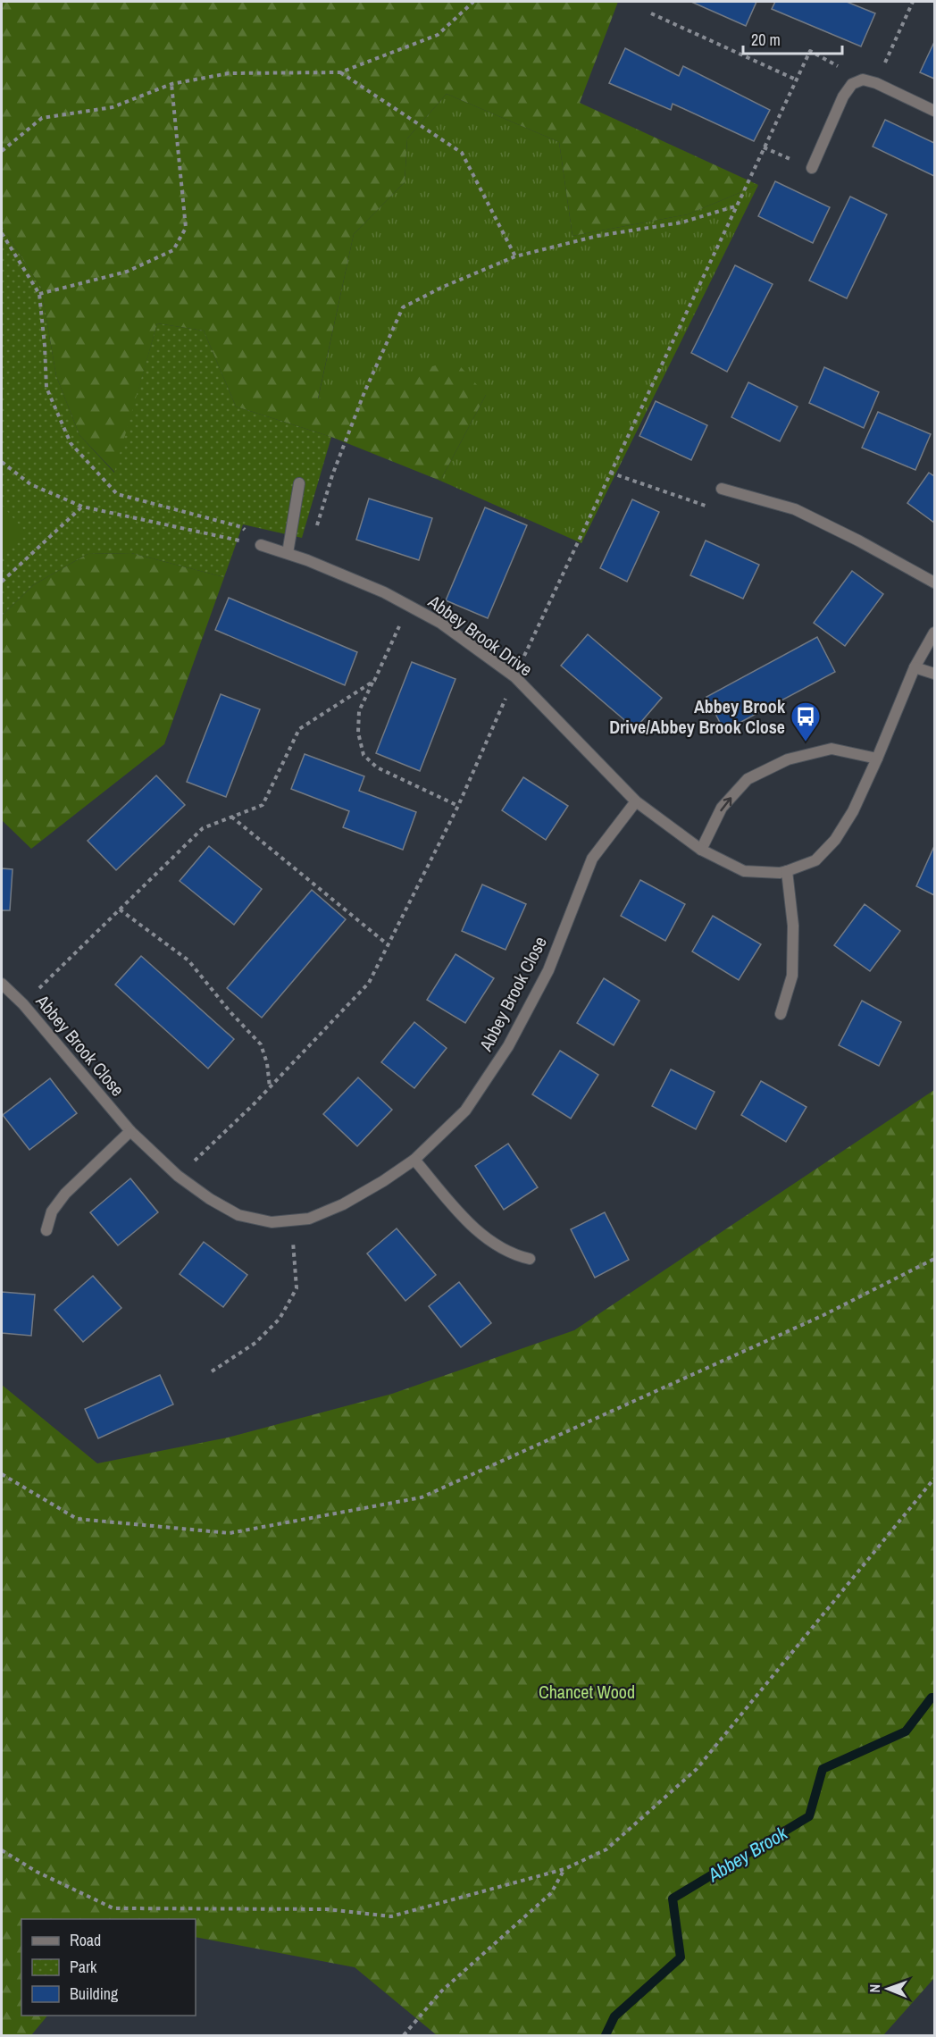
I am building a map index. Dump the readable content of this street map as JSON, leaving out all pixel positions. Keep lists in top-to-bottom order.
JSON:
{
  "streets": {
    "street": ["Abbey Brook Drive", "Abbey Brook Close"]
  },
  "crossings": [
    ["Abbey Brook Drive", "Abbey Brook Close"]
  ],
  "water": ["Abbey Brook"],
  "parks": ["Chancet Wood"],
  "places": {
    "bus stop": ["Abbey Brook Drive/Abbey Brook Close"]
  },
  "legend": ["Road", "Park", "Building"],
  "scale_bar": "20 m",
  "north": "left"
}
